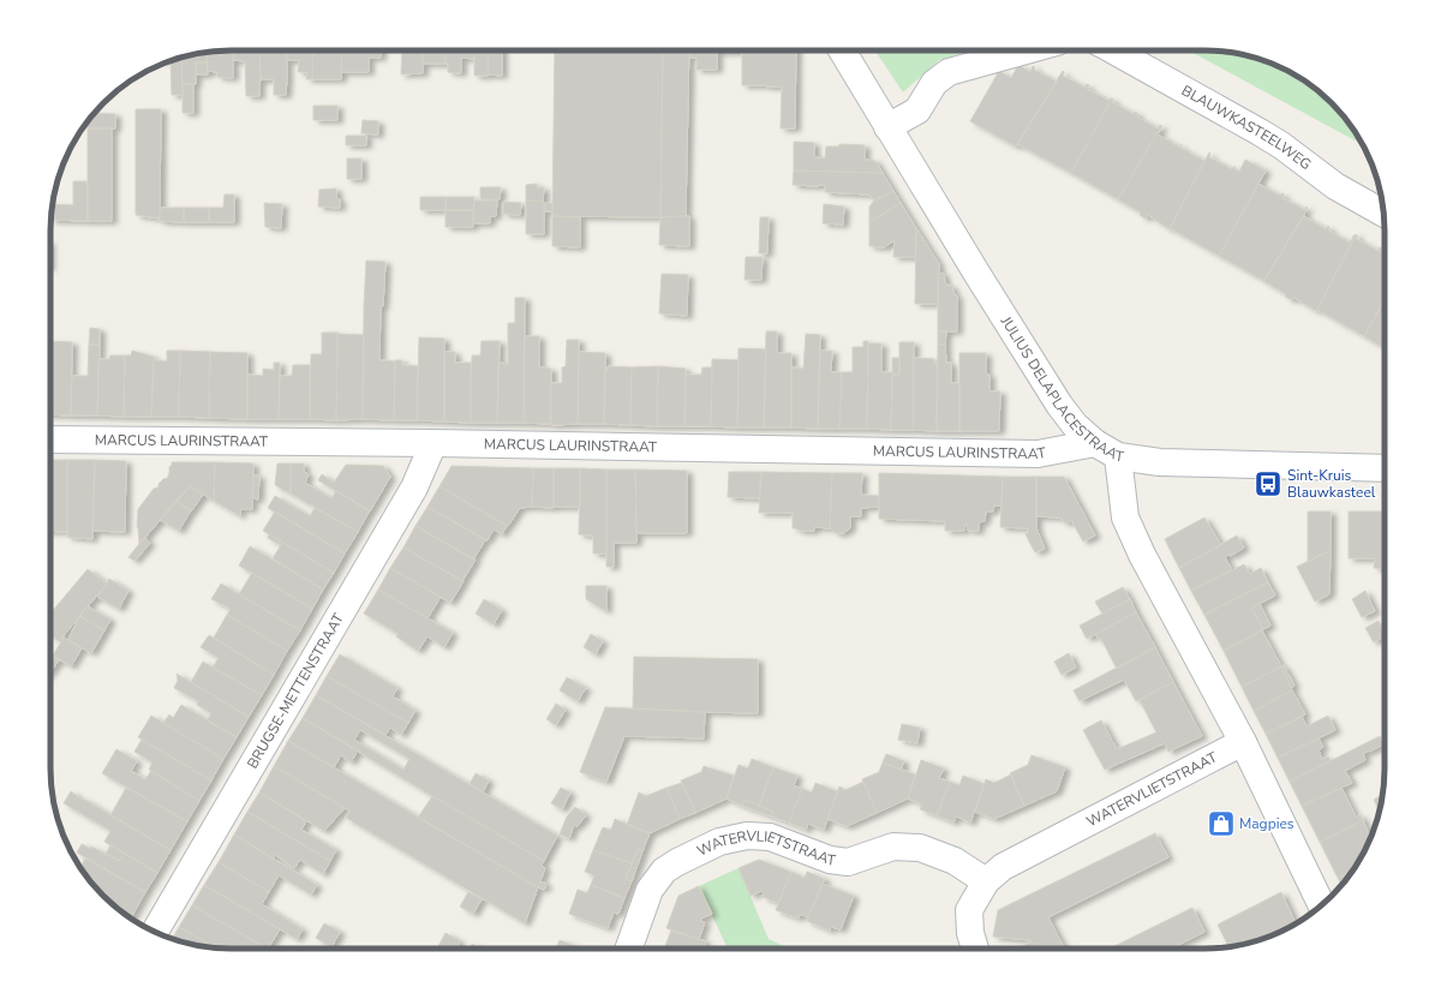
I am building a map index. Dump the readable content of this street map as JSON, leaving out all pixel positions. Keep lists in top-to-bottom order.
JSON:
{
  "streets": {
    "street": [
      "BLAUWKASTEELWEG",
      "JULIUS DELAPLACESTRAAT",
      "MARCUS LAURINSTRAAT",
      "BRUGSE-METTENSTRAAT",
      "WATERVLIETSTRAAT"
    ]
  },
  "crossings": [
    ["JULIUS DELAPLACESTRAAT", "MARCUS LAURINSTRAAT"],
    ["JULIUS DELAPLACESTRAAT", "WATERVLIETSTRAAT"],
    ["MARCUS LAURINSTRAAT", "BRUGSE-METTENSTRAAT"]
  ],
  "places": {
    "bus stop": ["Sint-Kruis Blauwkasteel"],
    "shop": ["Magpies"]
  }
}
